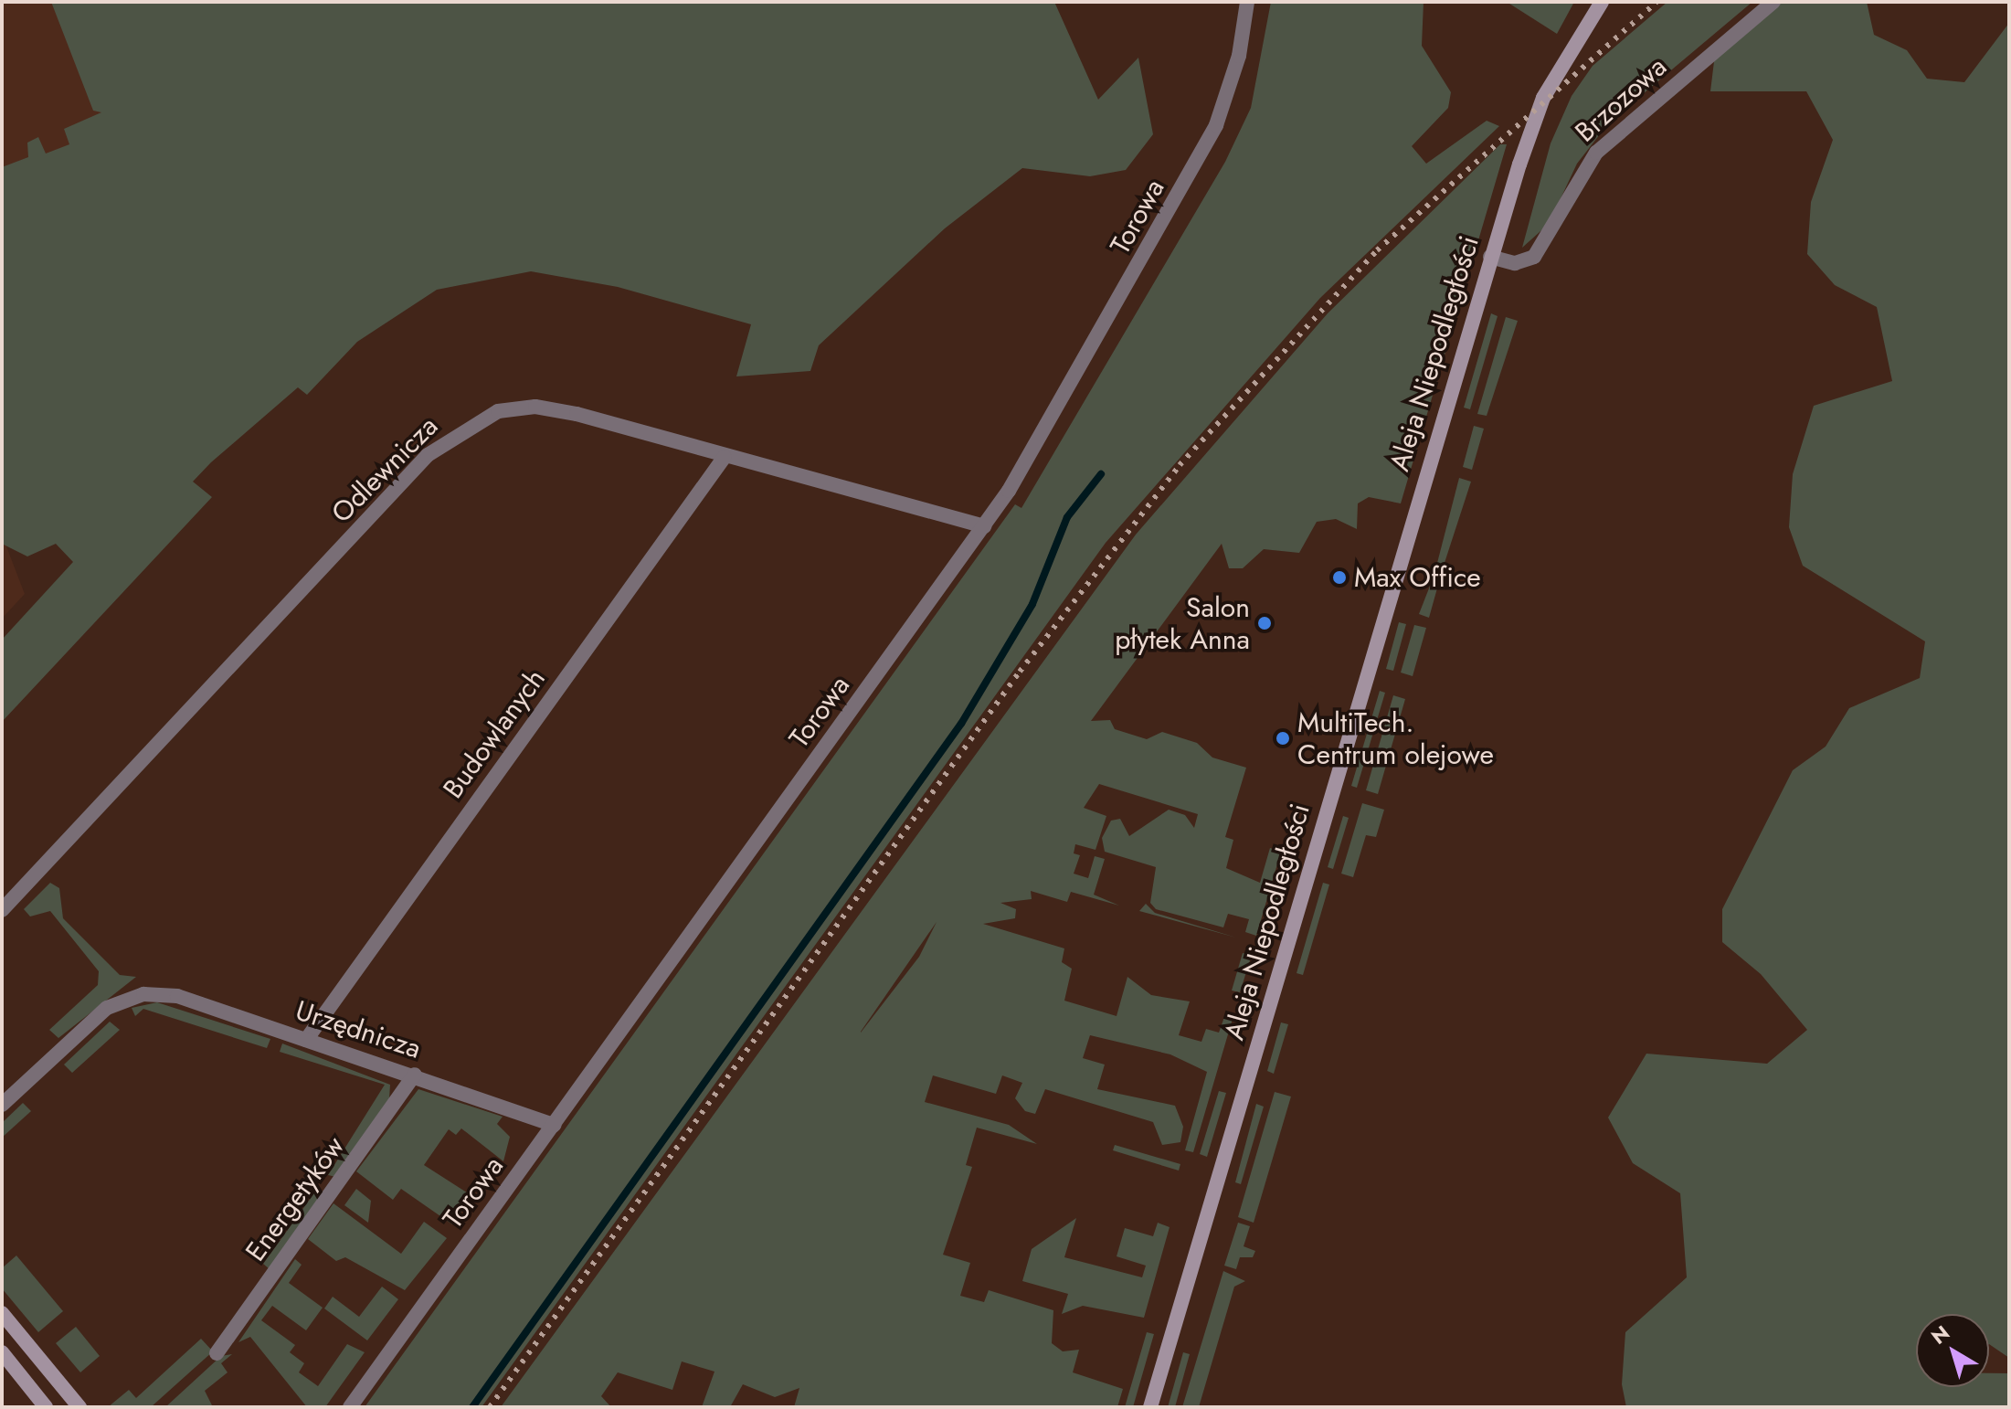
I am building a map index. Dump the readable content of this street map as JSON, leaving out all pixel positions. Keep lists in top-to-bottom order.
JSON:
{
  "streets": {
    "street": [
      "Brzozowa",
      "Torowa",
      "Aleja Niepodległości",
      "Odlewnicza",
      "Budowlanych",
      "Urzędnicza",
      "Energetyków"
    ]
  },
  "crossings": [
    ["Brzozowa", "Aleja Niepodległości"],
    ["Torowa", "Odlewnicza"],
    ["Torowa", "Urzędnicza"],
    ["Odlewnicza", "Budowlanych"],
    ["Budowlanych", "Urzędnicza"],
    ["Urzędnicza", "Energetyków"]
  ],
  "places": ["Max Office", "Salon płytek Anna", "MultiTech. Centrum olejowe"],
  "north": "top left"
}
